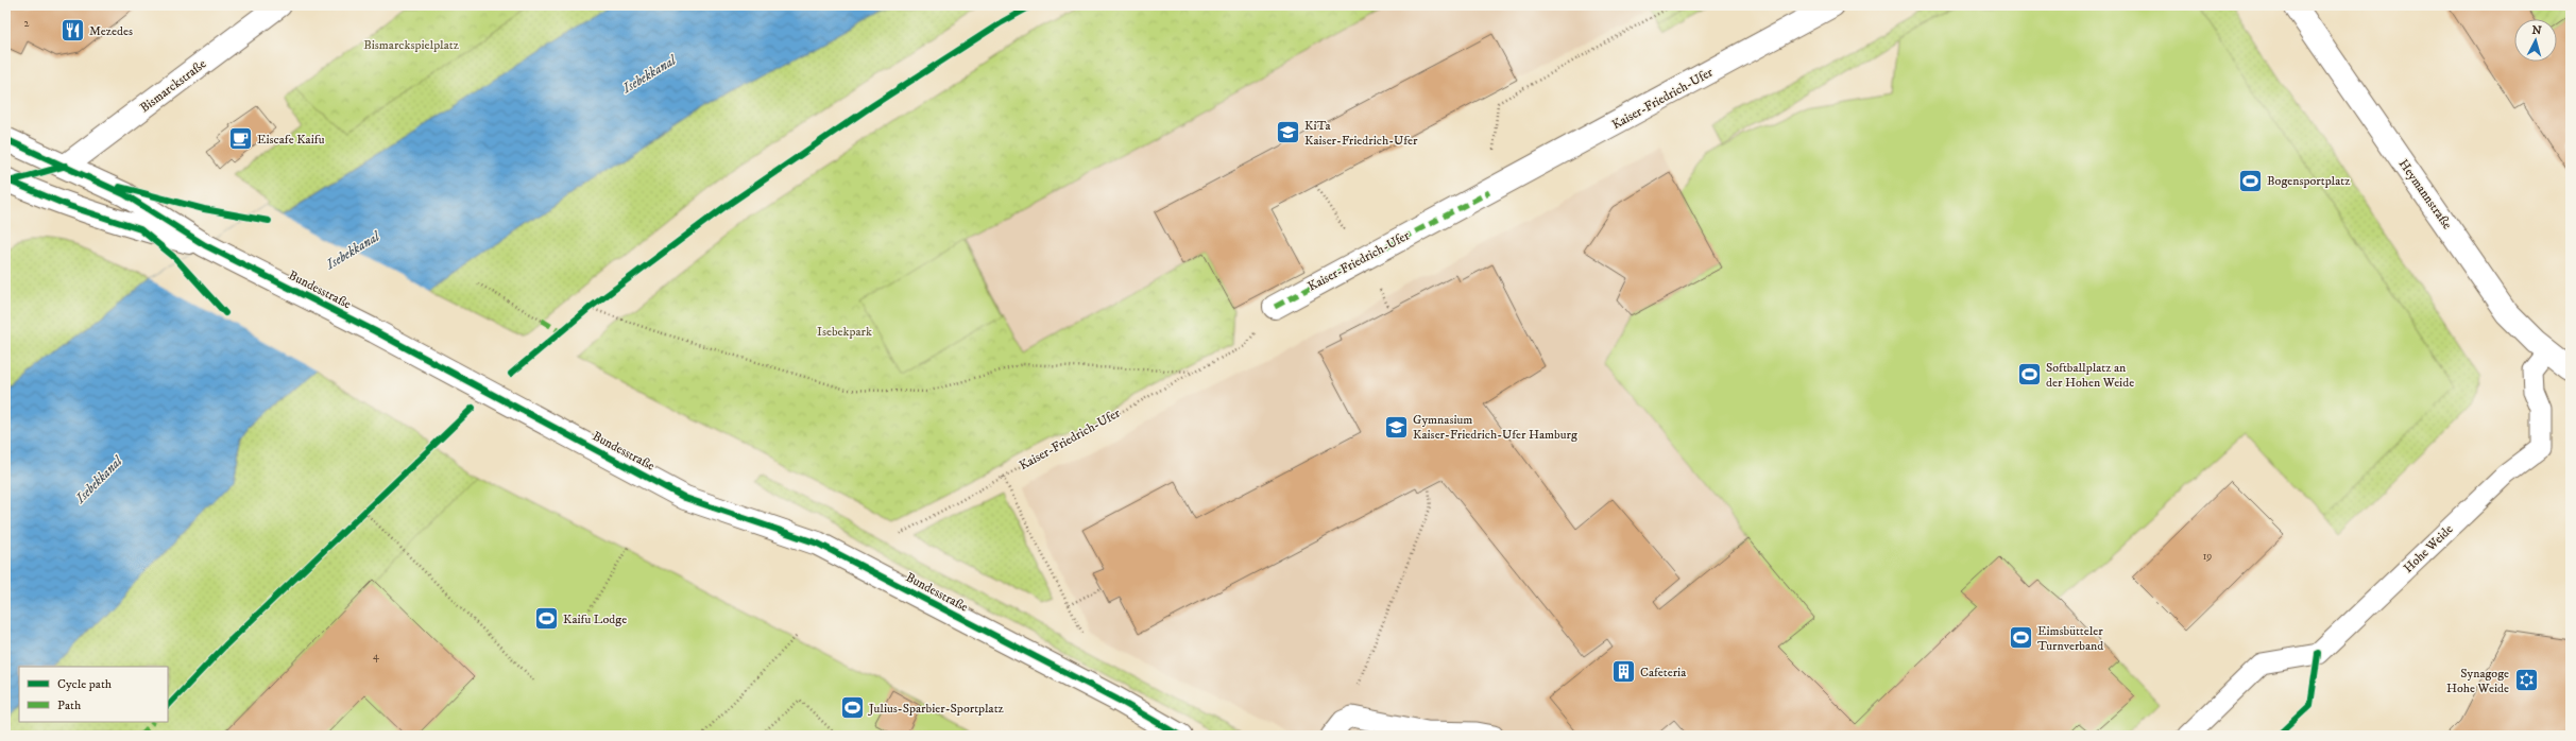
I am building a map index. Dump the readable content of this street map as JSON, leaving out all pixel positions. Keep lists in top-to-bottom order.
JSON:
{
  "streets": {
    "street": [
      "Bismarckstraße",
      "Kaiser-Friedrich-Ufer",
      "Heymannstraße",
      "Bundesstraße"
    ],
    "lane": ["Hohe Weide"]
  },
  "crossings": [
    ["Bismarckstraße", "Bundesstraße"],
    ["Heymannstraße", "Hohe Weide"]
  ],
  "water": ["Isebekkanal"],
  "parks": ["Bismarckspielplatz", "Isebekpark"],
  "places": {
    "restaurant": ["Mezedes"],
    "school or university": ["KiTa Kaiser-Friedrich-Ufer", "Gymnasium Kaiser-Friedrich-Ufer Hamburg"],
    "cafe": ["Eiscafe Kaifu"],
    "sports": [
      "Bogensportplatz",
      "Softballplatz an der Hohen Weide",
      "Kaifu Lodge",
      "Eimsbütteler Turnverband",
      "Julius-Sparbier-Sportplatz"
    ],
    "building": ["Cafeteria"],
    "synagogue": ["Synagoge Hohe Weide"]
  },
  "house_numbers": ["2", "19", "4"],
  "legend": ["Cycle path", "Path"],
  "north": "top"
}
